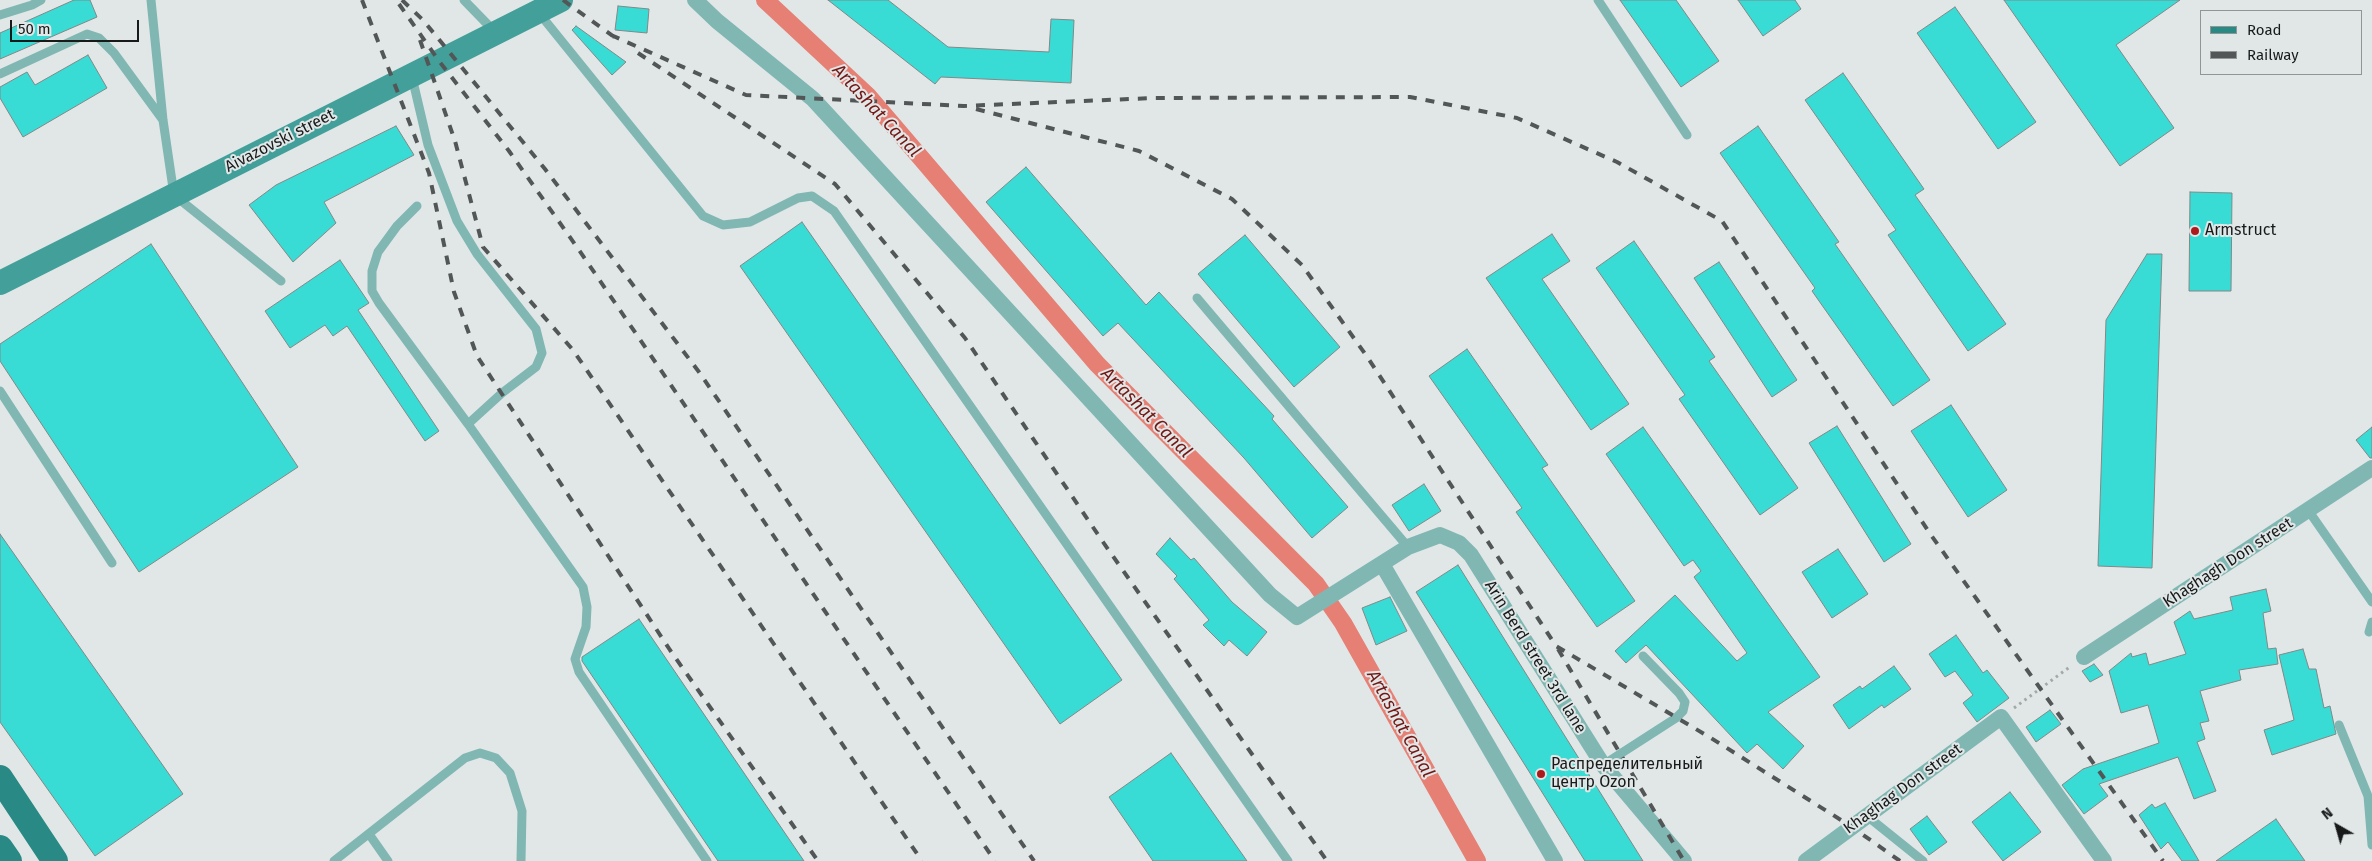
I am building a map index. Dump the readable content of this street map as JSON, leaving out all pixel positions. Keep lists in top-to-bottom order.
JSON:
{
  "streets": {
    "main road": ["Aivazovski street"],
    "street": ["Khaghagh Don street", "Arin Berd street 3rd lane", "Khaghag Don street"]
  },
  "water": ["Artashat Canal"],
  "places": ["Armstruct", "Распределительный центр Ozon"],
  "legend": ["Road", "Railway"],
  "scale_bar": "50 m",
  "north": "top left"
}
